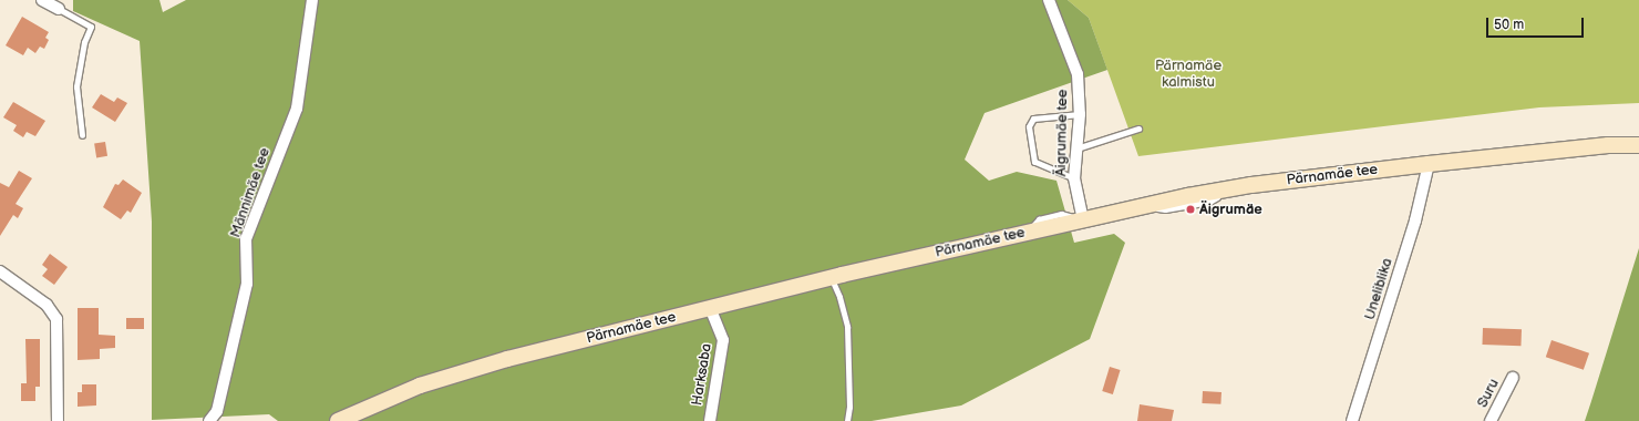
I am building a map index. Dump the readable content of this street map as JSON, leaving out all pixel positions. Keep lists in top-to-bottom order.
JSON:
{
  "streets": {
    "main road": ["Pärnamäe tee"],
    "street": [
      "Äigrumäe tee",
      "Männimäe tee",
      "Uneliblika",
      "Harksaba",
      "Suru"
    ]
  },
  "crossings": [
    ["Äigrumäe tee", "Pärnamäe tee"],
    ["Pärnamäe tee", "Uneliblika"],
    ["Pärnamäe tee", "Harksaba"]
  ],
  "parks": ["Pärnamäe kalmistu"],
  "places": ["Äigrumäe"],
  "scale_bar": "50 m"
}
